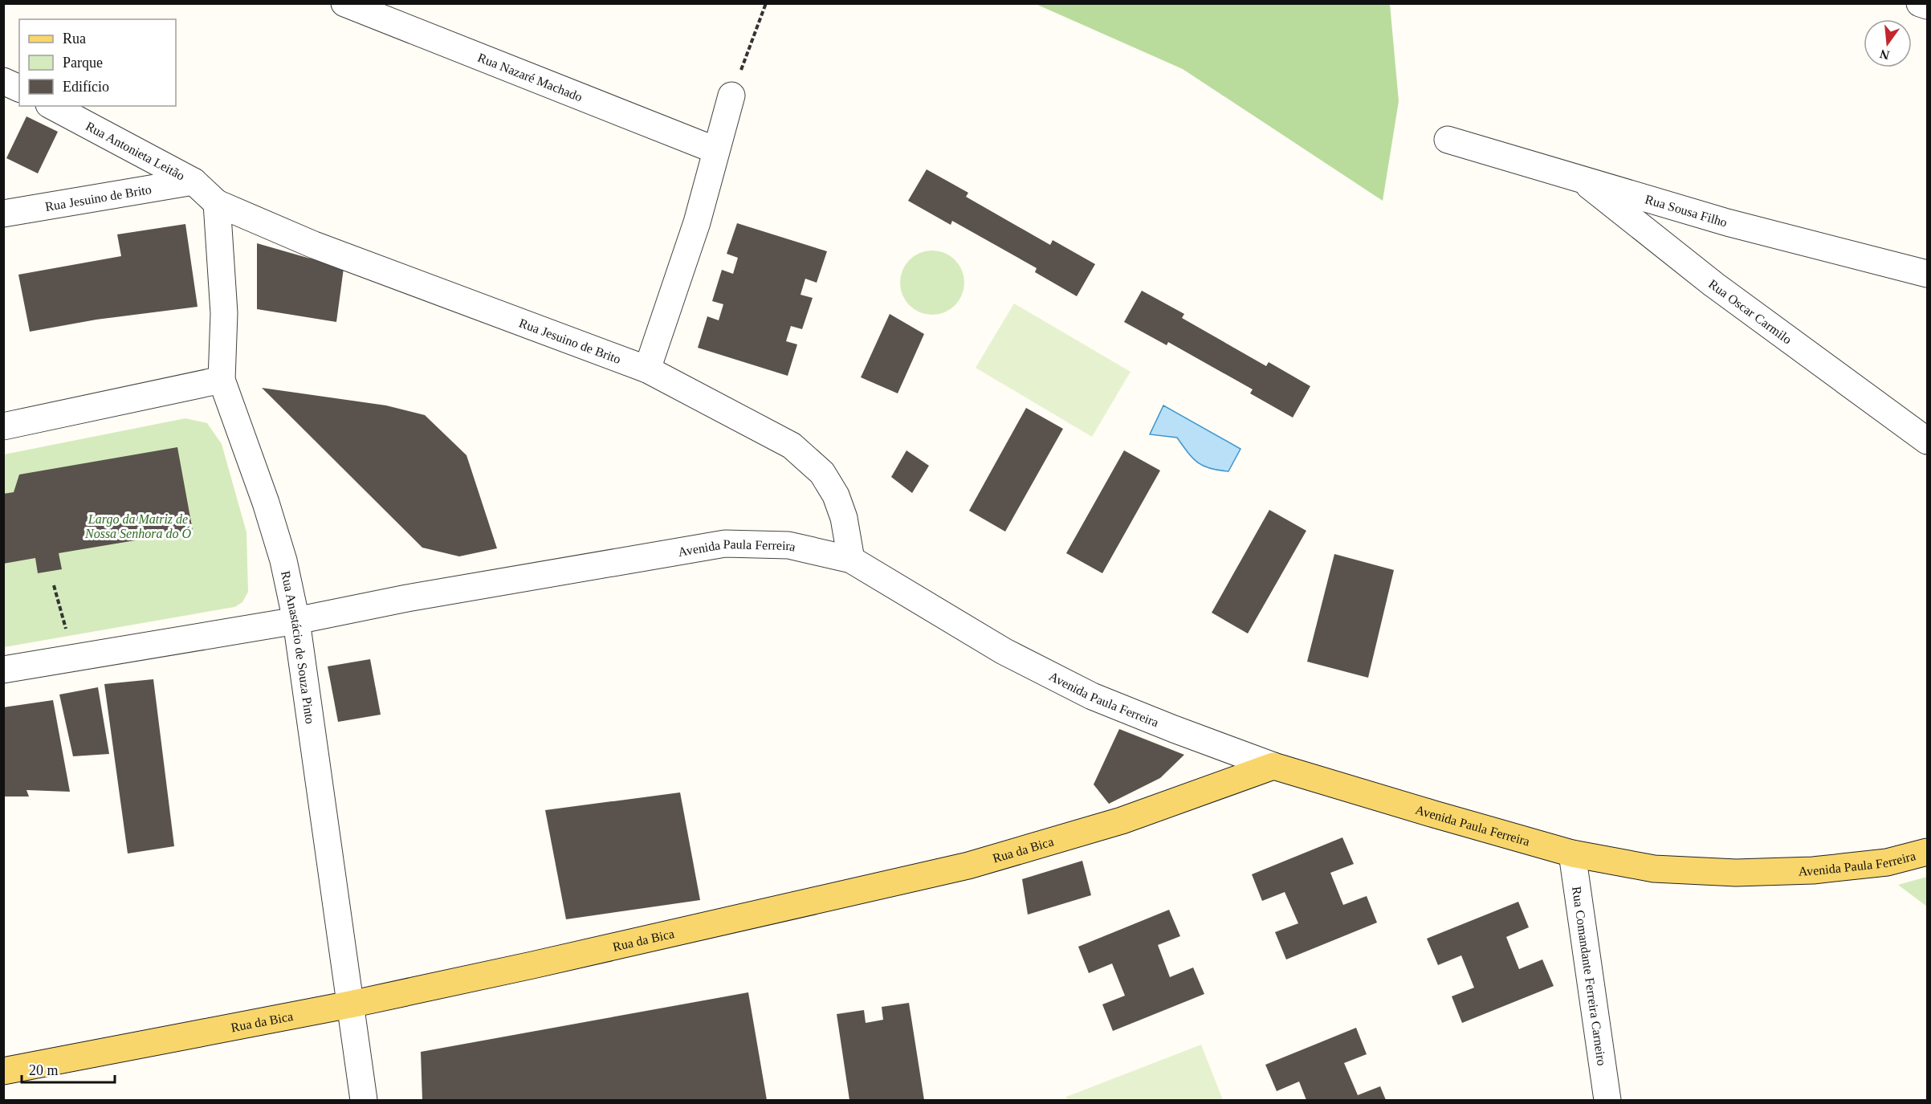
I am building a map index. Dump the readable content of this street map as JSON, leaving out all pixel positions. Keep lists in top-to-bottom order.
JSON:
{
  "streets": {
    "main road": ["Avenida Paula Ferreira", "Rua da Bica"],
    "street": [
      "Rua Nazaré Machado",
      "Rua Antonieta Leitão",
      "Rua Jesuino de Brito",
      "Rua Sousa Filho",
      "Rua Oscar Carmilo",
      "Rua Anastácio de Souza Pinto",
      "Rua Comandante Ferreira Carneiro"
    ]
  },
  "crossings": [
    ["Rua Antonieta Leitão", "Rua Jesuino de Brito"],
    ["Rua Antonieta Leitão", "Rua Anastácio de Souza Pinto"],
    ["Rua Jesuino de Brito", "Avenida Paula Ferreira"],
    ["Rua Jesuino de Brito", "Rua Anastácio de Souza Pinto"],
    ["Rua Sousa Filho", "Rua Oscar Carmilo"],
    ["Avenida Paula Ferreira", "Rua Anastácio de Souza Pinto"],
    ["Avenida Paula Ferreira", "Rua da Bica"],
    ["Avenida Paula Ferreira", "Rua Comandante Ferreira Carneiro"],
    ["Rua Anastácio de Souza Pinto", "Rua da Bica"]
  ],
  "parks": ["Largo da Matriz de Nossa Senhora do Ó"],
  "legend": ["Rua", "Parque", "Edifício"],
  "scale_bar": "20 m",
  "north": "bottom"
}
